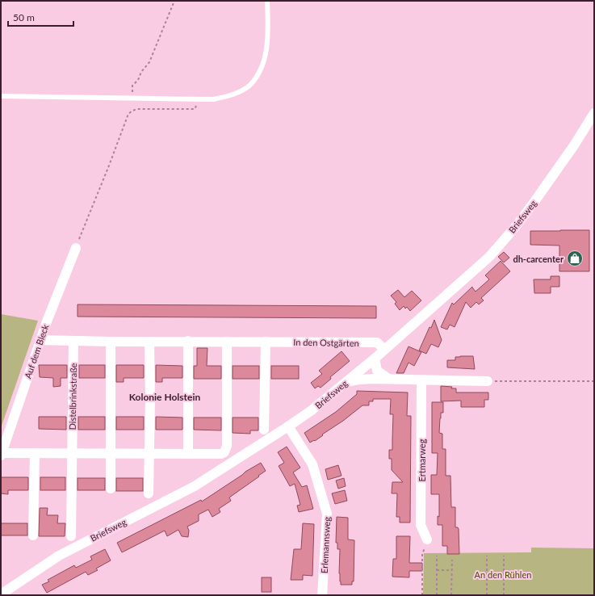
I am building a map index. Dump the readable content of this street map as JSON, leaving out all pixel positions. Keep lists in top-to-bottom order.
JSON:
{
  "streets": {
    "street": [
      "Briefsweg",
      "In den Ostgärten",
      "Auf dem Bleck",
      "Distelbrinkstraße",
      "Ertmarweg",
      "Erlemannsweg"
    ]
  },
  "crossings": [
    ["Briefsweg", "In den Ostgärten"],
    ["Briefsweg", "Erlemannsweg"],
    ["In den Ostgärten", "Auf dem Bleck"],
    ["In den Ostgärten", "Distelbrinkstraße"]
  ],
  "districts": ["Kolonie Holstein"],
  "parks": ["An den Rühlen"],
  "places": {
    "shop": ["dh-carcenter"]
  },
  "scale_bar": "50 m"
}
